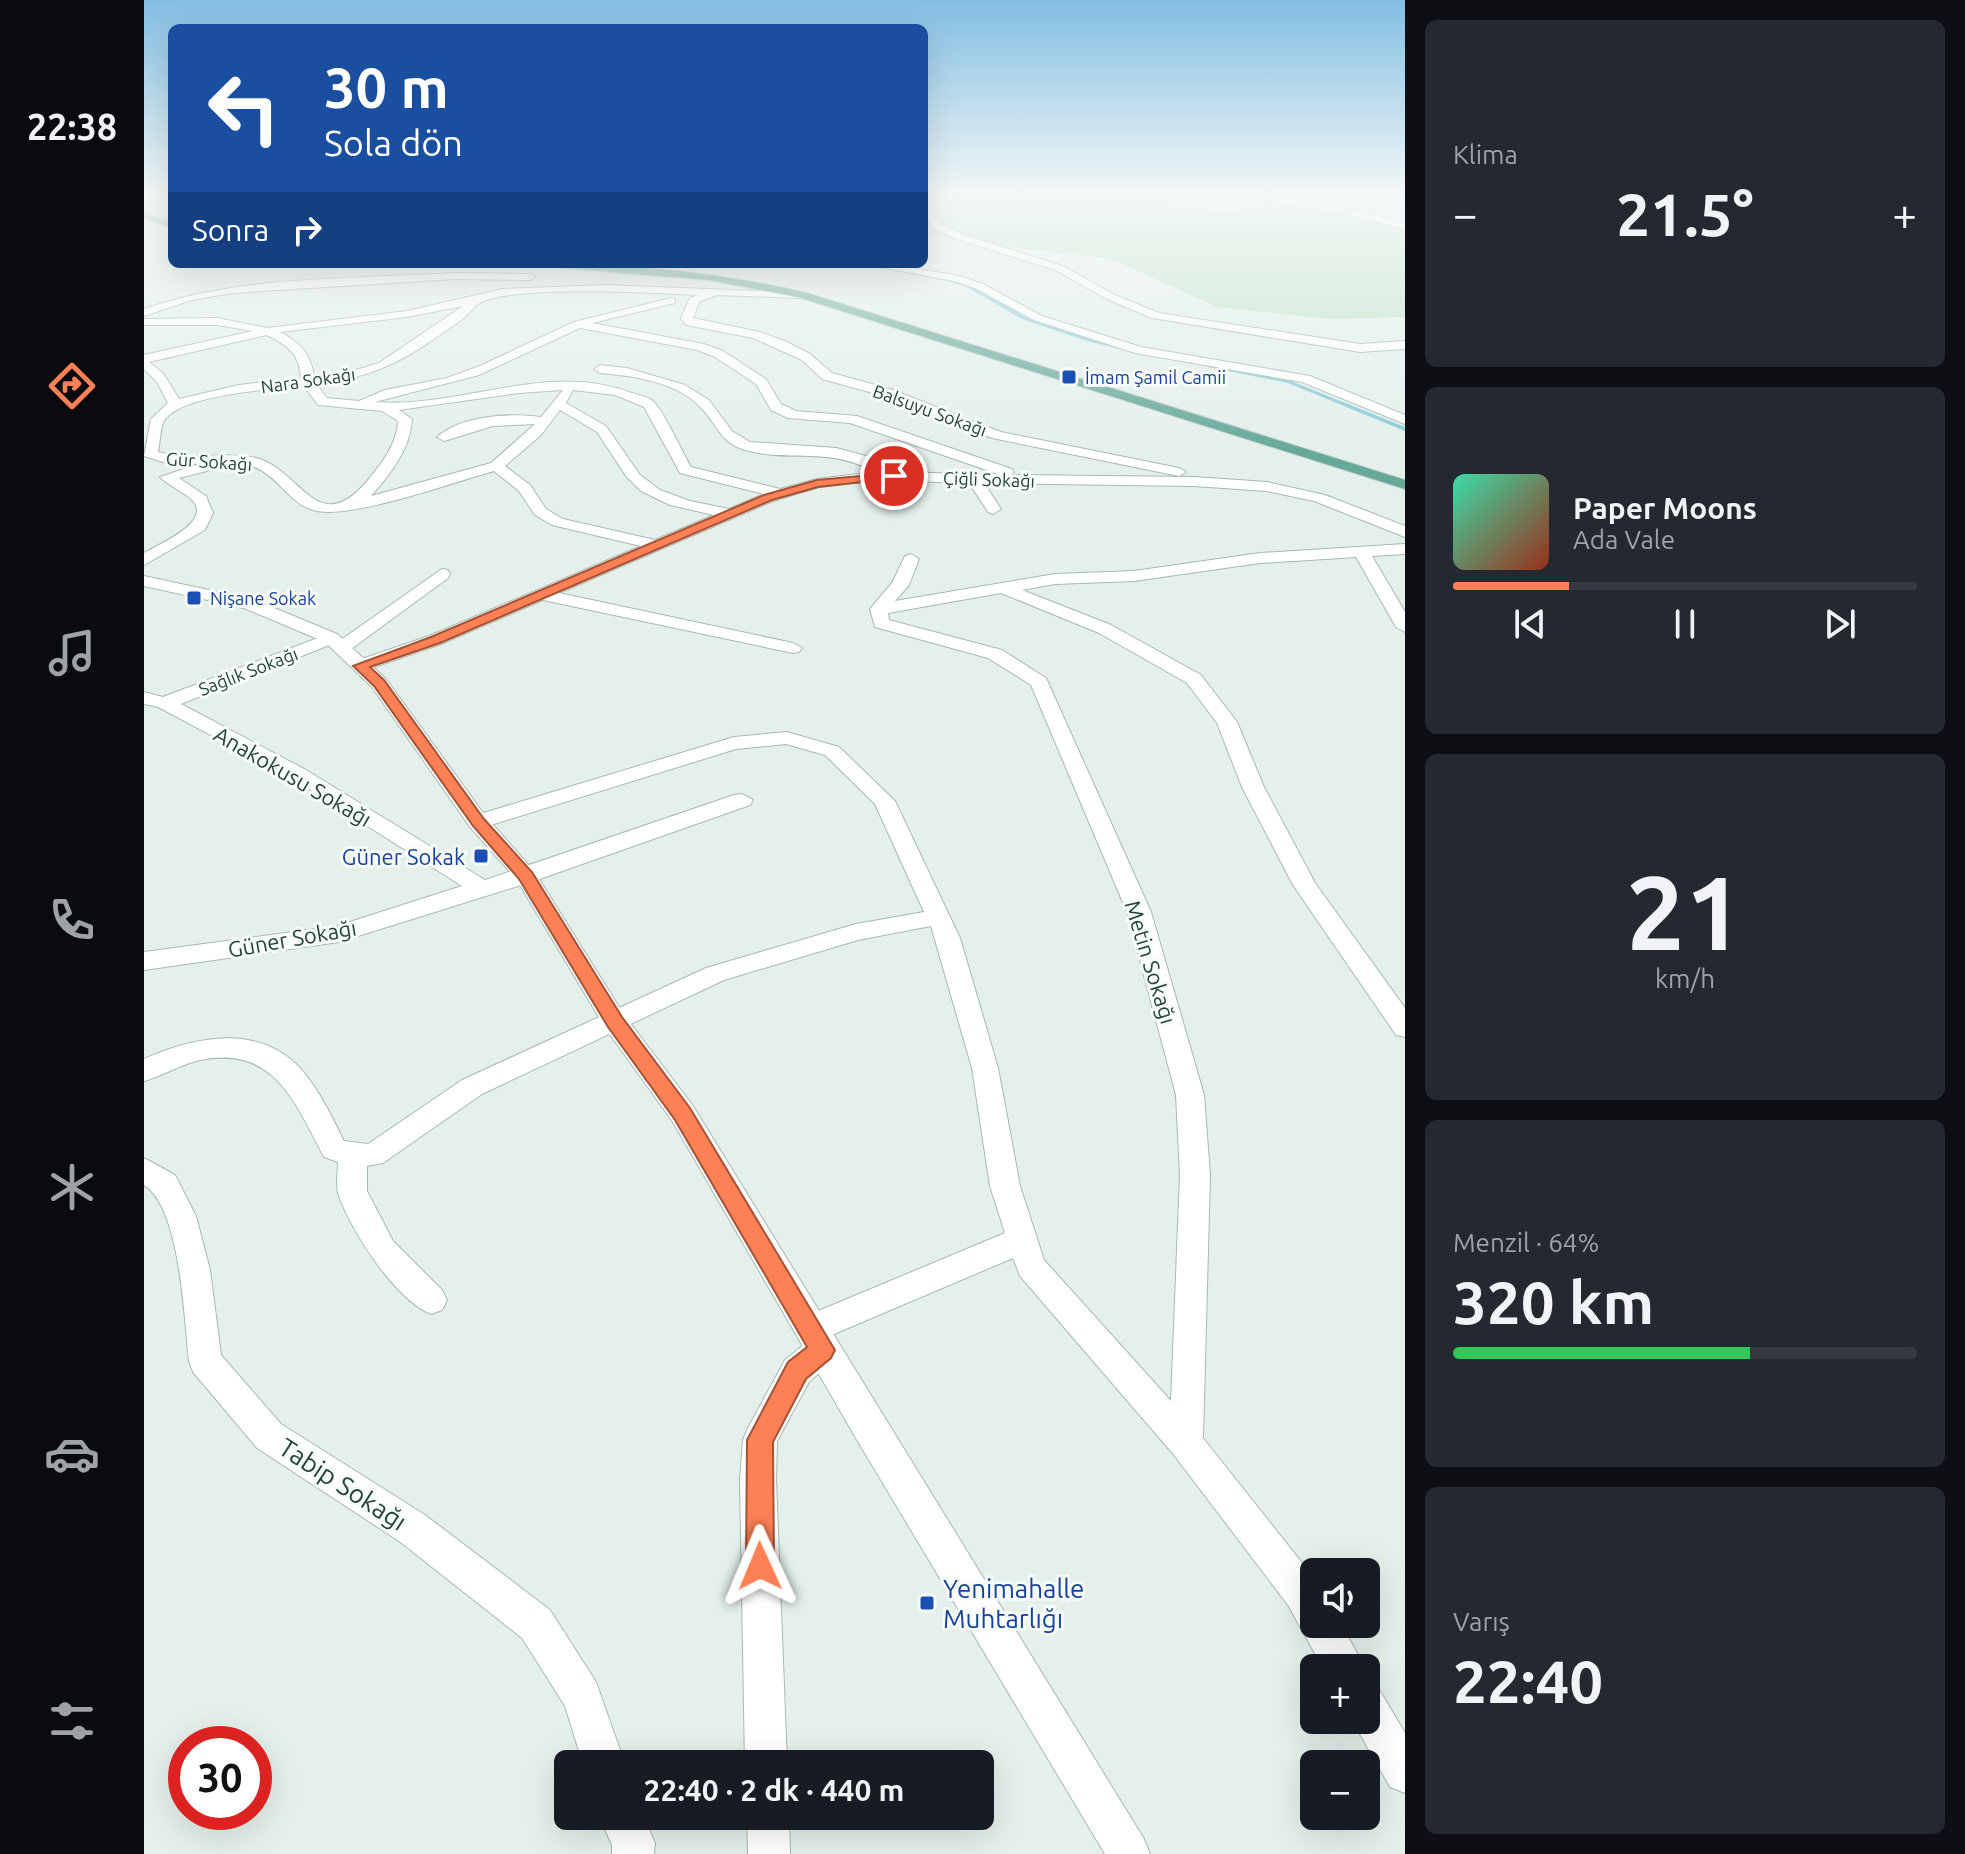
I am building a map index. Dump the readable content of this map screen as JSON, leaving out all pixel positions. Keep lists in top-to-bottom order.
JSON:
{
  "streets": {
    "street": [
      "Nara Sokağı",
      "Balsuyu Sokağı",
      "Gür Sokağı",
      "Çiğli Sokağı",
      "Sağlık Sokağı",
      "Anakokusu Sokağı",
      "Güner Sokağı",
      "Metin Sokağı",
      "Tabip Sokağı"
    ]
  },
  "crossings": [
    ["Nara Sokağı", "Balsuyu Sokağı"],
    ["Nara Sokağı", "Gür Sokağı"],
    ["Balsuyu Sokağı", "Çiğli Sokağı"],
    ["Çiğli Sokağı", "Sağlık Sokağı"],
    ["Sağlık Sokağı", "Anakokusu Sokağı"],
    ["Anakokusu Sokağı", "Güner Sokağı"]
  ],
  "places": {
    "transit": [
      "İmam Şamil Camii",
      "Nişane Sokak",
      "Güner Sokak",
      "Yenimahalle Muhtarlığı"
    ]
  },
  "page": {
    "tabs": "22:38",
    "tile": [
      "Klima",
      ["21", "km/h"],
      ["Menzil · 64%", "320 km"],
      ["Varış", "22:40"]
    ],
    "turn": ["30 m", "Sola dön"],
    "heat": ["−", "21.5°", "+"],
    "then": "Sonra",
    "song": ["Paper Moons", "Ada Vale"],
    "map_buttons": ["+", "−"],
    "limit": "30",
    "trip": "22:40 · 2 dk · 440 m"
  }
}
